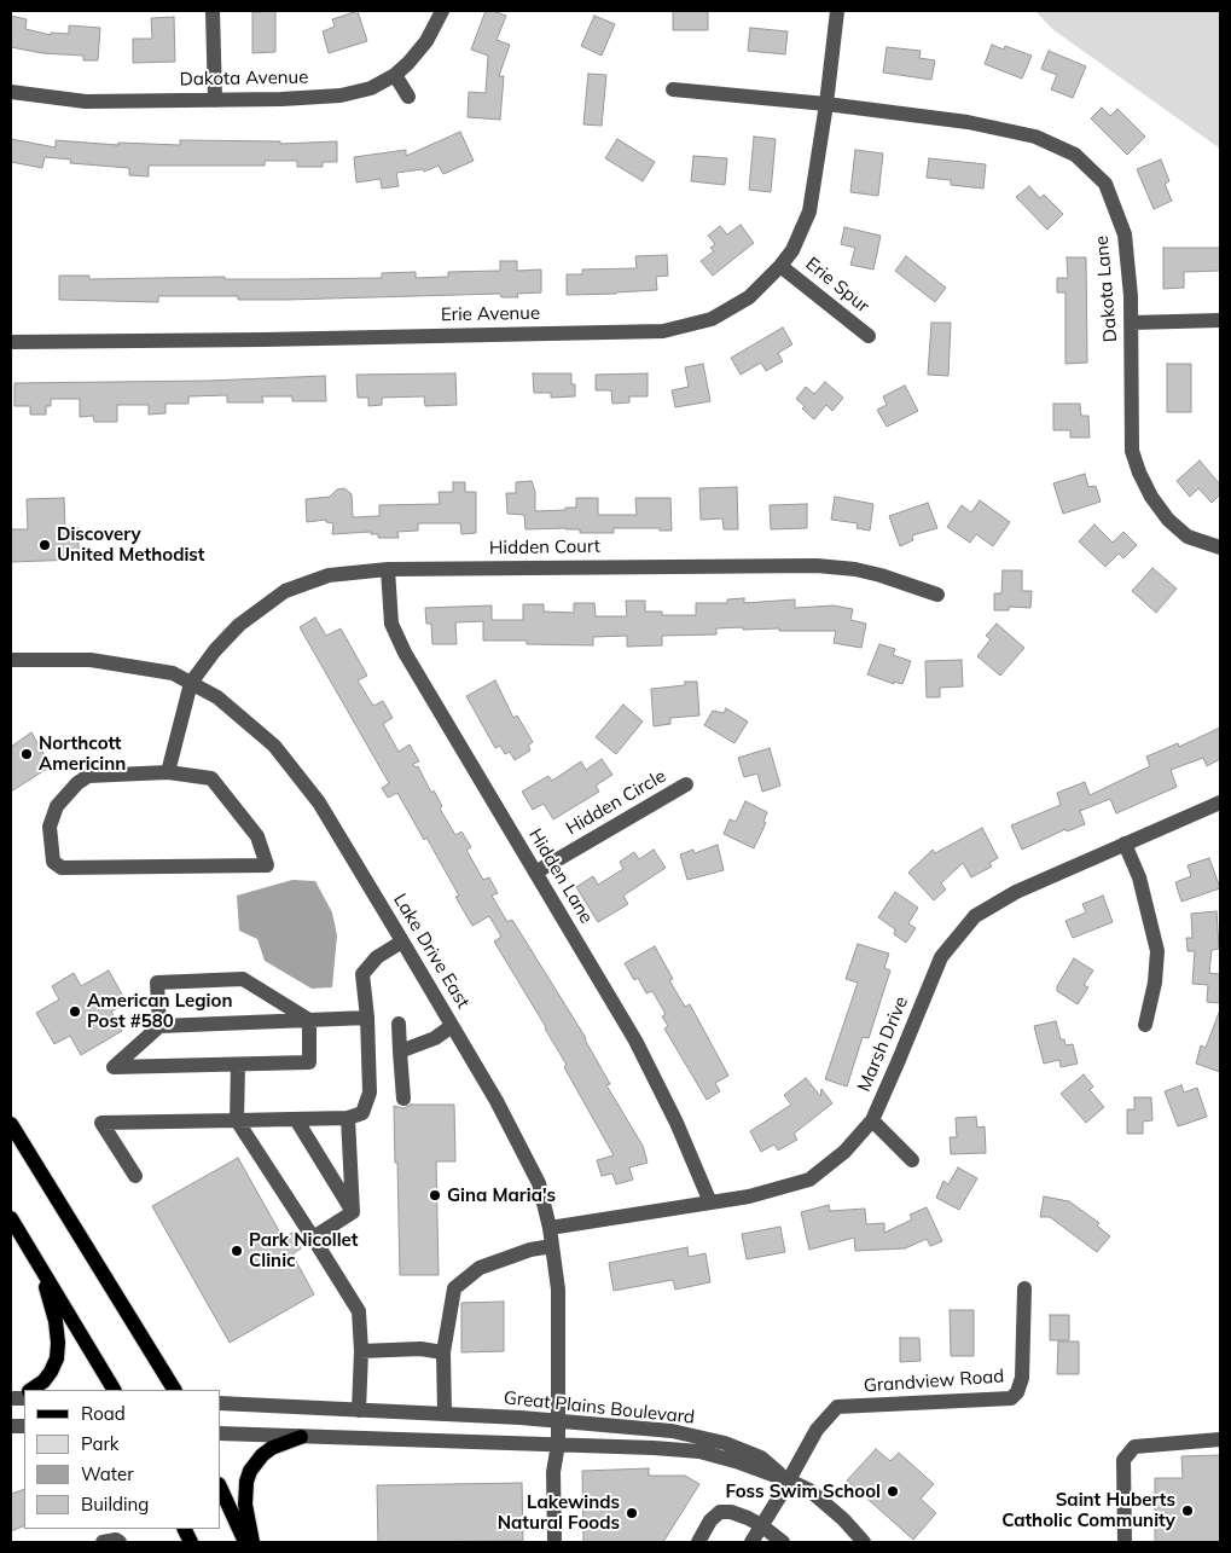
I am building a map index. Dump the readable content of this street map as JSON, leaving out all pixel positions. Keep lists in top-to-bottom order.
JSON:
{
  "streets": {
    "street": [
      "Dakota Avenue",
      "Erie Spur",
      "Dakota Lane",
      "Erie Avenue",
      "Hidden Court",
      "Hidden Circle",
      "Hidden Lane",
      "Lake Drive East",
      "Marsh Drive",
      "Grandview Road",
      "Great Plains Boulevard"
    ]
  },
  "crossings": [
    ["Erie Spur", "Erie Avenue"],
    ["Dakota Lane", "Erie Avenue"],
    ["Hidden Court", "Hidden Lane"],
    ["Hidden Court", "Lake Drive East"],
    ["Hidden Circle", "Hidden Lane"],
    ["Hidden Lane", "Marsh Drive"],
    ["Lake Drive East", "Marsh Drive"],
    ["Lake Drive East", "Great Plains Boulevard"],
    ["Grandview Road", "Great Plains Boulevard"]
  ],
  "places": [
    "Discovery United Methodist",
    "Northcott Americinn",
    "American Legion Post #580",
    "Gina Maria's",
    "Park Nicollet Clinic",
    "Foss Swim School",
    "Saint Huberts Catholic Community",
    "Lakewinds Natural Foods"
  ],
  "legend": [
    "Road",
    "Park",
    "Water",
    "Building"
  ]
}
